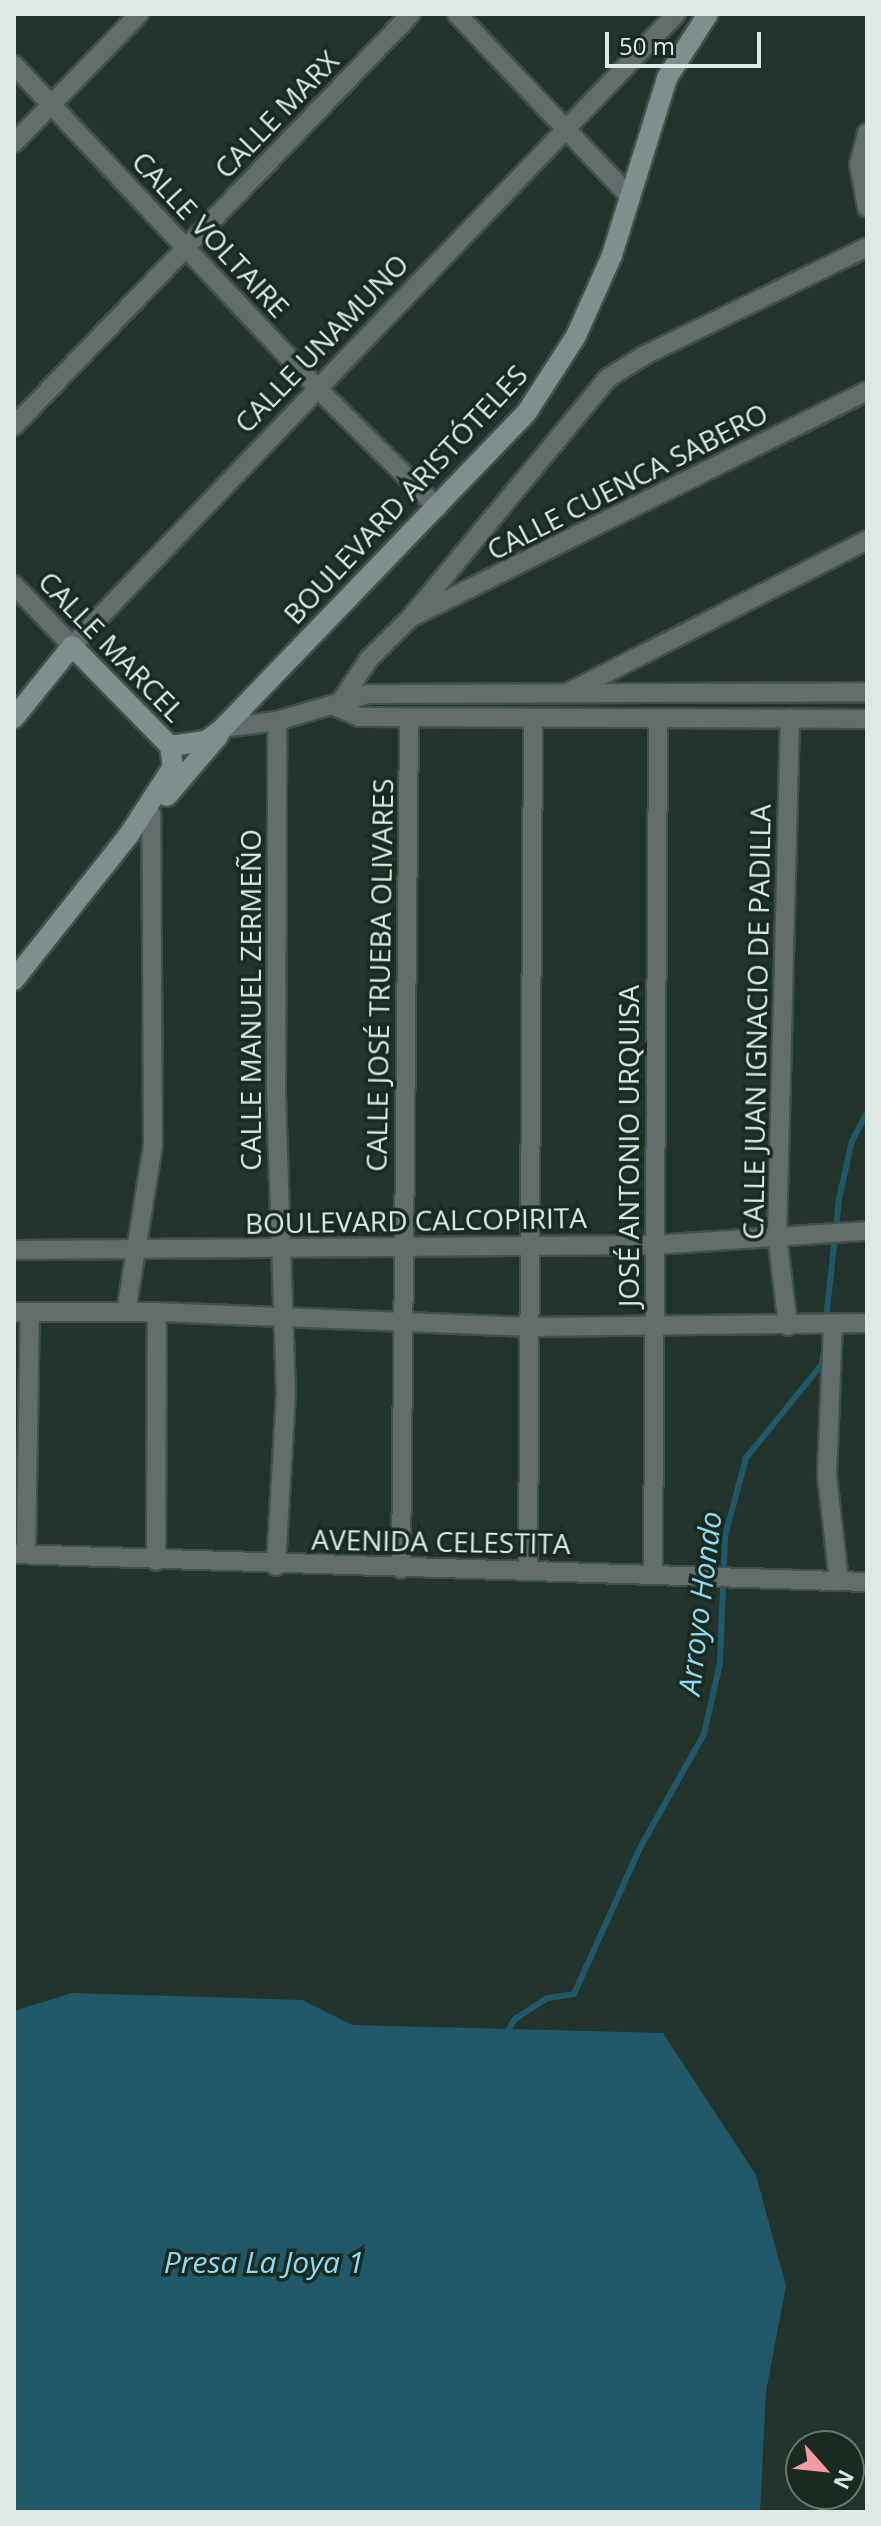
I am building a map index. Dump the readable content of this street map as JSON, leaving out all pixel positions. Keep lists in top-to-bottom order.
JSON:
{
  "streets": {
    "street": [
      "CALLE MARX",
      "CALLE VOLTAIRE",
      "CALLE UNAMUNO",
      "CALLE CUENCA SABERO",
      "BOULEVARD ARISTÓTELES",
      "CALLE MARCEL",
      "CALLE JOSÉ TRUEBA OLIVARES",
      "CALLE MANUEL ZERMEÑO",
      "CALLE JUAN IGNACIO DE PADILLA",
      "JOSÉ ANTONIO URQUISA",
      "BOULEVARD CALCOPIRITA",
      "AVENIDA CELESTITA"
    ]
  },
  "crossings": [
    ["CALLE MARX", "CALLE VOLTAIRE"],
    ["CALLE VOLTAIRE", "CALLE UNAMUNO"],
    ["CALLE VOLTAIRE", "BOULEVARD ARISTÓTELES"],
    ["CALLE UNAMUNO", "CALLE MARCEL"],
    ["BOULEVARD ARISTÓTELES", "CALLE MARCEL"],
    ["CALLE JOSÉ TRUEBA OLIVARES", "BOULEVARD CALCOPIRITA"],
    ["CALLE JOSÉ TRUEBA OLIVARES", "AVENIDA CELESTITA"],
    ["CALLE MANUEL ZERMEÑO", "BOULEVARD CALCOPIRITA"],
    ["CALLE MANUEL ZERMEÑO", "AVENIDA CELESTITA"],
    ["CALLE JUAN IGNACIO DE PADILLA", "BOULEVARD CALCOPIRITA"],
    ["JOSÉ ANTONIO URQUISA", "BOULEVARD CALCOPIRITA"],
    ["JOSÉ ANTONIO URQUISA", "AVENIDA CELESTITA"]
  ],
  "water": ["Arroyo Hondo", "Presa La Joya 1"],
  "scale_bar": "50 m",
  "north": "bottom right"
}
